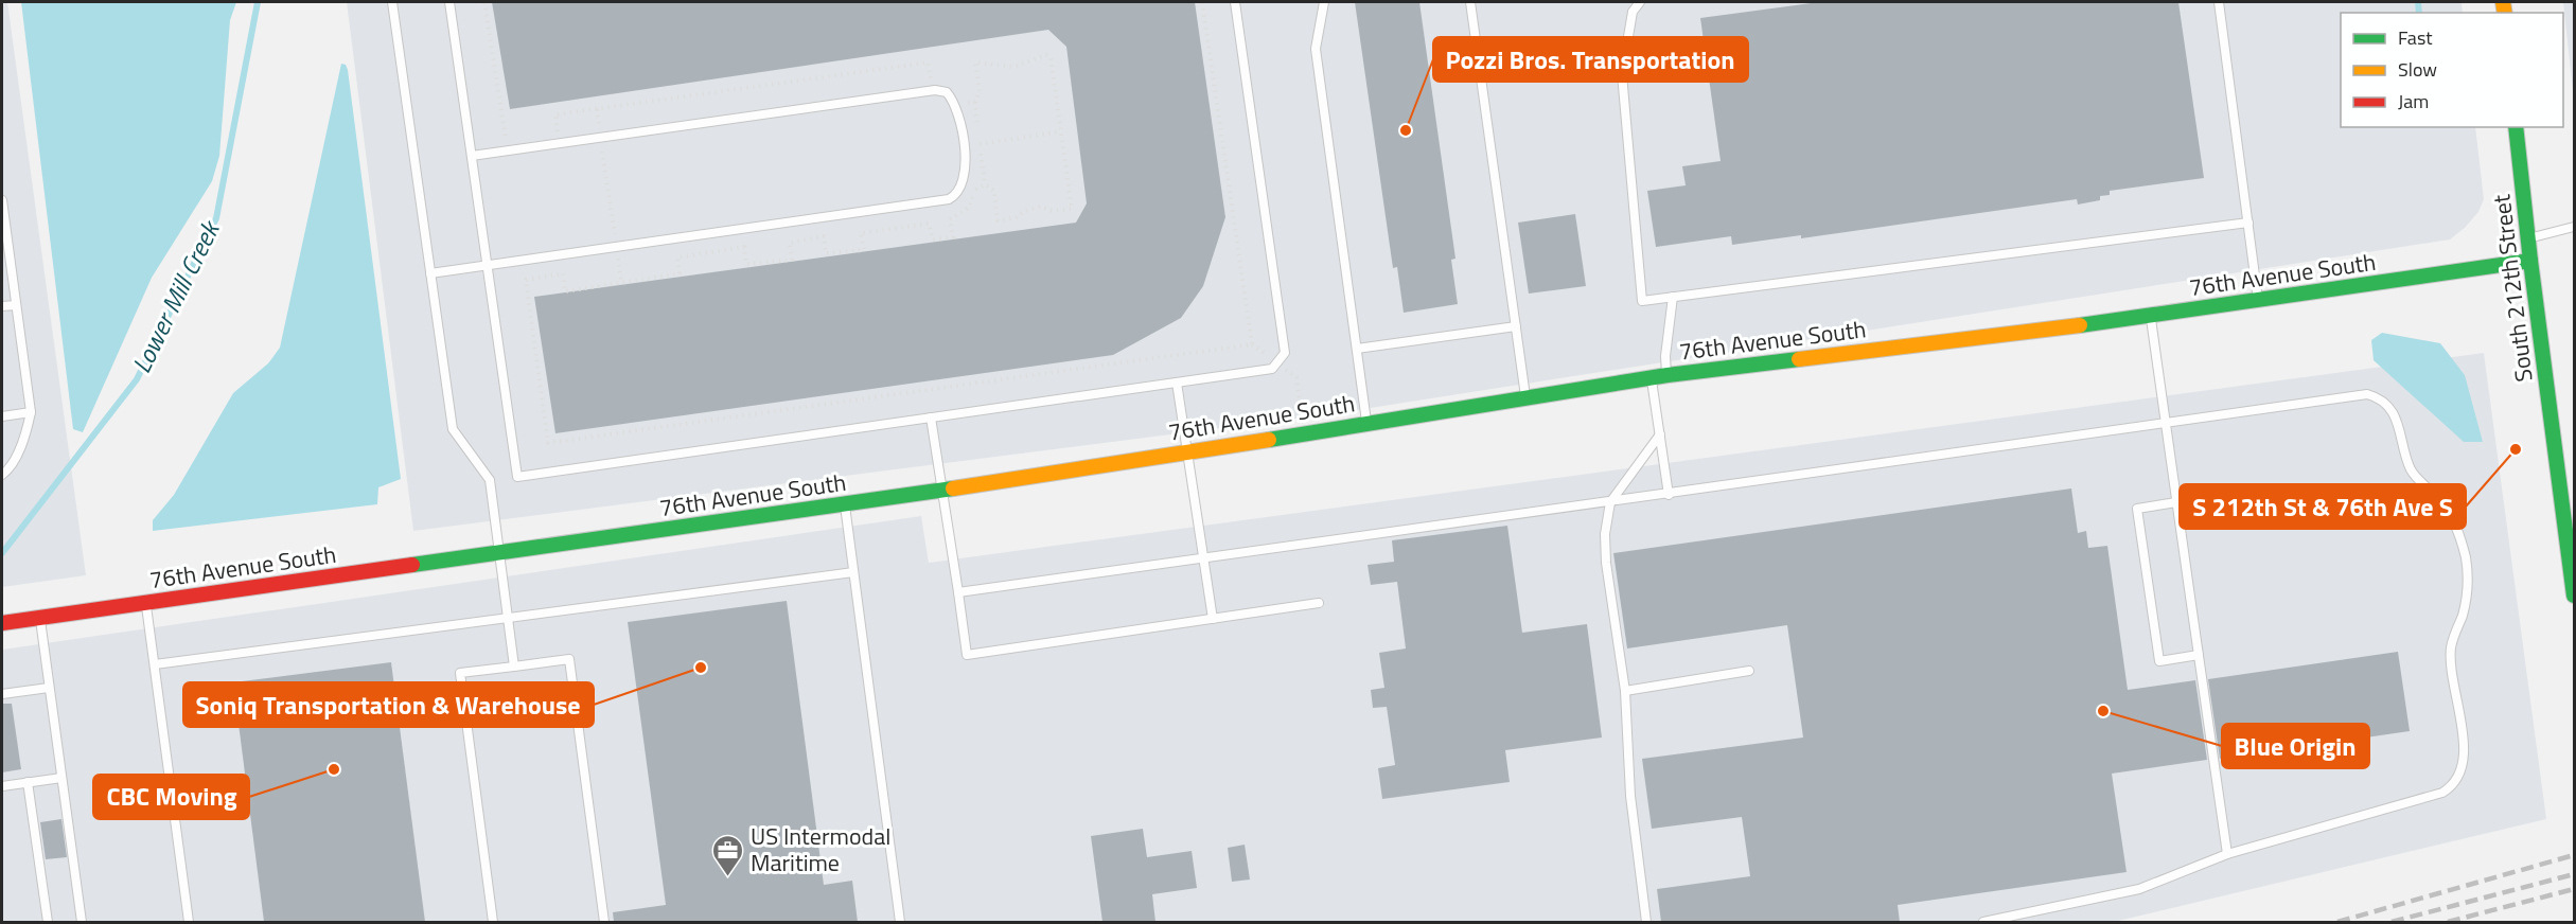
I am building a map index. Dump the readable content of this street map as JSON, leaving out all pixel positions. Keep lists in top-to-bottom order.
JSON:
{
  "streets": {
    "street": ["76th Avenue South", "South 212th Street"]
  },
  "crossings": [
    ["76th Avenue South", "South 212th Street"]
  ],
  "water": ["Lower Mill Creek"],
  "places": {
    "other": [
      "Pozzi Bros. Transportation",
      "S 212th St & 76th Ave S",
      "Soniq Transportation & Warehouse",
      "Blue Origin",
      "CBC Moving"
    ],
    "office": ["US Intermodal Maritime"]
  },
  "legend": ["Fast", "Slow", "Jam"]
}
